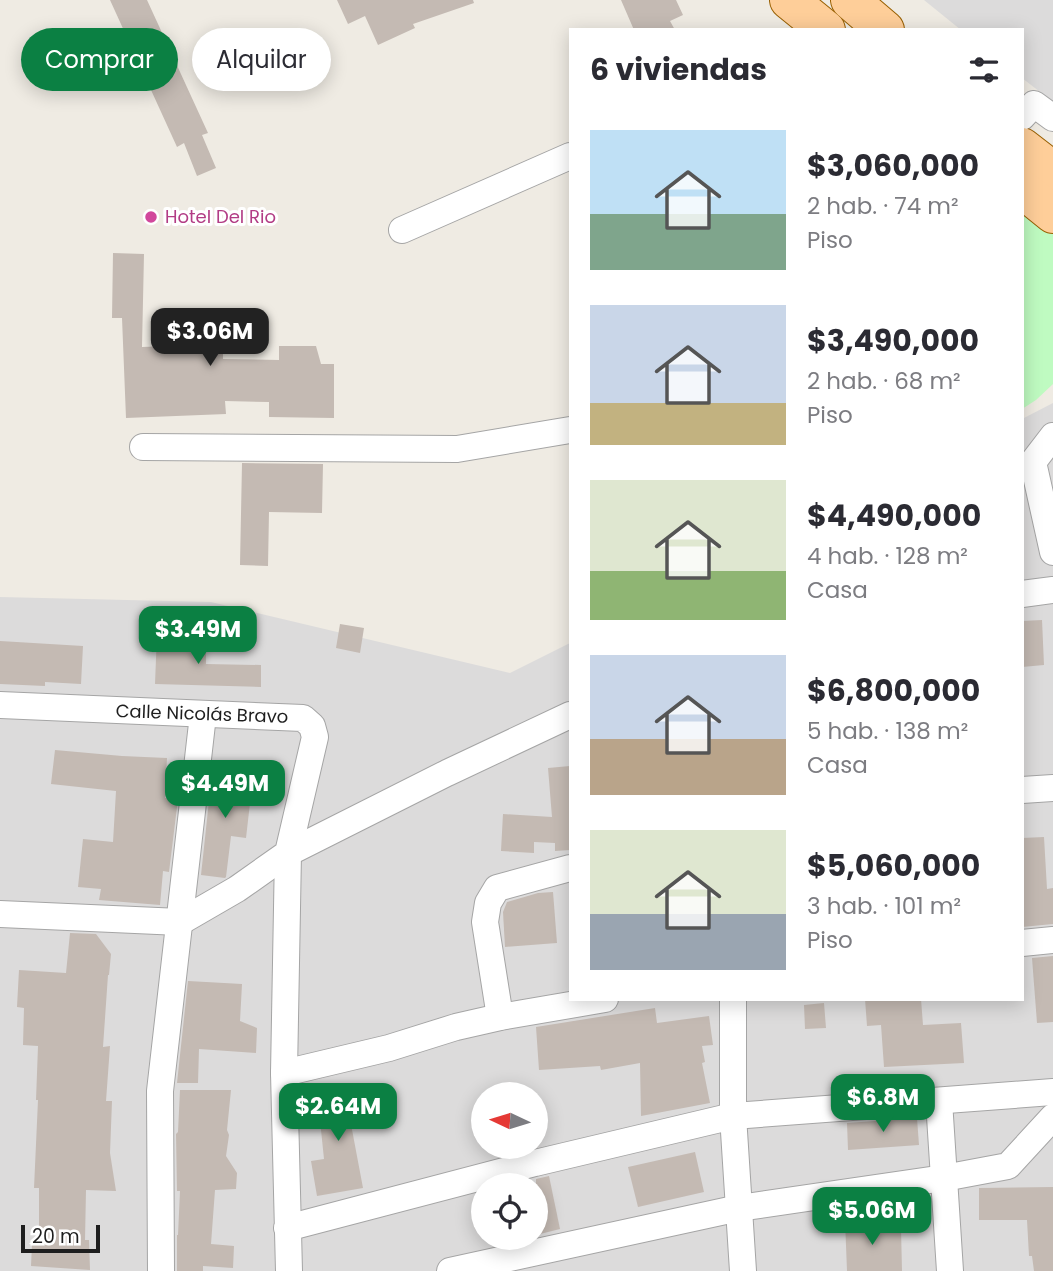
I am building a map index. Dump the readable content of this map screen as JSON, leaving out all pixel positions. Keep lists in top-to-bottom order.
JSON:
{
  "streets": {
    "street": ["Calle Nicolás Bravo"]
  },
  "places": ["Hotel Del Rio"],
  "scale_bar": "20 m",
  "north": "left",
  "page": {
    "chip": ["Comprar", "Alquilar"],
    "heading": "6 viviendas",
    "list": [
      {
        "name": "$3,060,000",
        "note": "2 hab. · 74 m² · Piso"
      },
      {
        "name": "$3,490,000",
        "note": "2 hab. · 68 m² · Piso"
      },
      {
        "name": "$4,490,000",
        "note": "4 hab. · 128 m² · Casa"
      },
      {
        "name": "$6,800,000",
        "note": "5 hab. · 138 m² · Casa"
      },
      {
        "name": "$5,060,000",
        "note": "3 hab. · 101 m² · Piso"
      }
    ],
    "price": [
      "$3.06M",
      "$3.49M",
      "$4.49M",
      "$6.8M",
      "$2.64M",
      "$5.06M"
    ],
    "scale": "20 m"
  }
}
